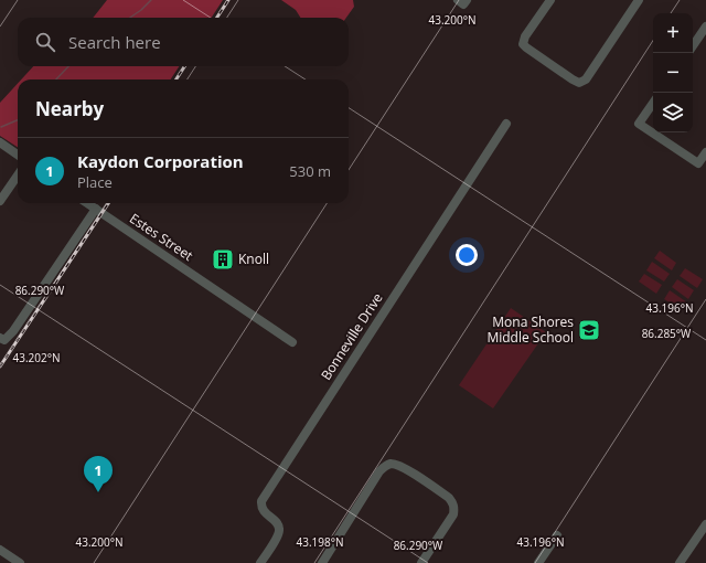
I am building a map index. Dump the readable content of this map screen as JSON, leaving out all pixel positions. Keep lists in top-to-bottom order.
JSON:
{
  "streets": {
    "street": ["Estes Street", "Bonneville Drive"]
  },
  "places": {
    "building": ["Knoll"],
    "school or university": ["Mona Shores Middle School"]
  },
  "page": {
    "map_buttons": ["+", "−"],
    "search": "Search here",
    "heading": "Nearby",
    "list": [
      {
        "mark": "1",
        "name": "Kaydon Corporation",
        "note": "Place",
        "value": "530 m"
      }
    ],
    "pins": "1"
  },
  "coordinates": [
    "43.200°N",
    "86.290°W",
    "43.196°N",
    "86.285°W",
    "43.202°N",
    "43.198°N"
  ]
}
